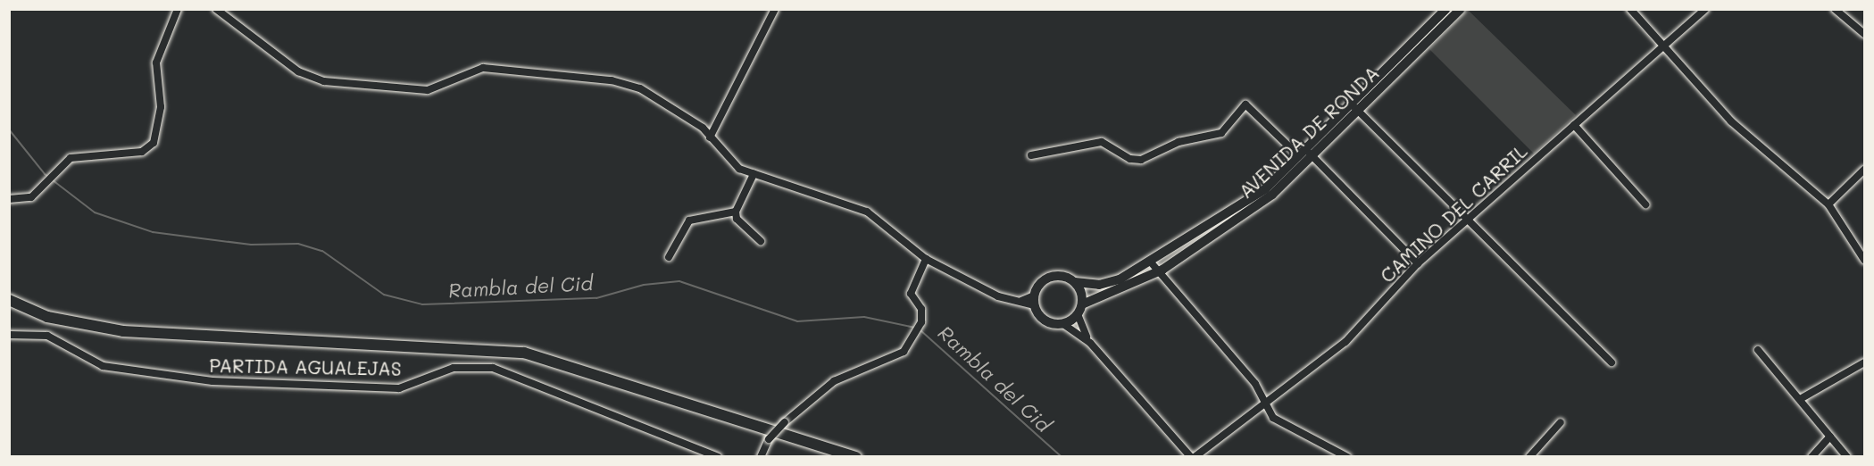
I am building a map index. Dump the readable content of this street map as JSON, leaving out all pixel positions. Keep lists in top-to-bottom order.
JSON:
{
  "streets": {
    "street": ["AVENIDA DE RONDA", "CAMINO DEL CARRIL", "PARTIDA AGUALEJAS"]
  },
  "water": ["Rambla del Cid"]
}
